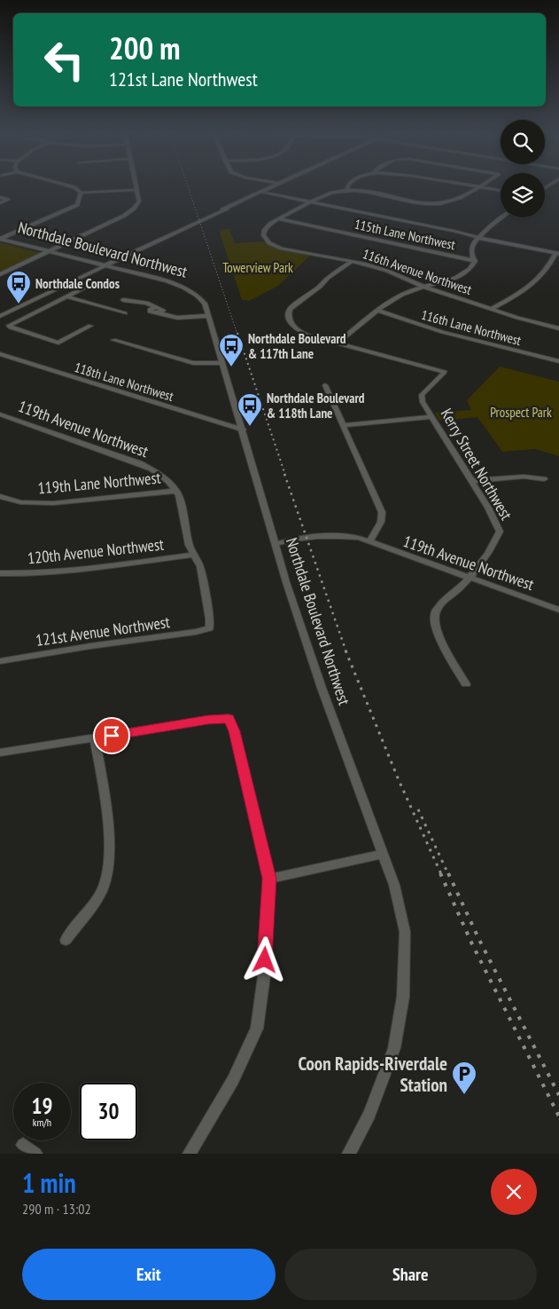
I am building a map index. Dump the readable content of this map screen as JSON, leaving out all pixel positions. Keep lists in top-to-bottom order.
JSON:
{
  "streets": {
    "street": [
      "115th Lane Northwest",
      "Northdale Boulevard Northwest",
      "116th Avenue Northwest",
      "116th Lane Northwest",
      "118th Lane Northwest",
      "119th Avenue Northwest",
      "Kerry Street Northwest",
      "119th Lane Northwest",
      "120th Avenue Northwest",
      "121st Avenue Northwest"
    ]
  },
  "crossings": [
    ["Northdale Boulevard Northwest", "118th Lane Northwest"],
    ["Northdale Boulevard Northwest", "119th Avenue Northwest"],
    ["119th Avenue Northwest", "Kerry Street Northwest"],
    ["119th Avenue Northwest", "119th Lane Northwest"],
    ["120th Avenue Northwest", "121st Avenue Northwest"]
  ],
  "parks": ["Towerview Park", "Prospect Park"],
  "places": {
    "bus stop": ["Northdale Condos", "Northdale Boulevard & 117th Lane", "Northdale Boulevard & 118th Lane"],
    "parking": ["Coon Rapids-Riverdale Station"]
  },
  "page": {
    "turn": ["200 m", "121st Lane Northwest"],
    "speed": "19 km/h",
    "limit": "30",
    "heading": ["1 min", "290 m · 13:02"],
    "buttons": ["Exit", "Share"]
  }
}
